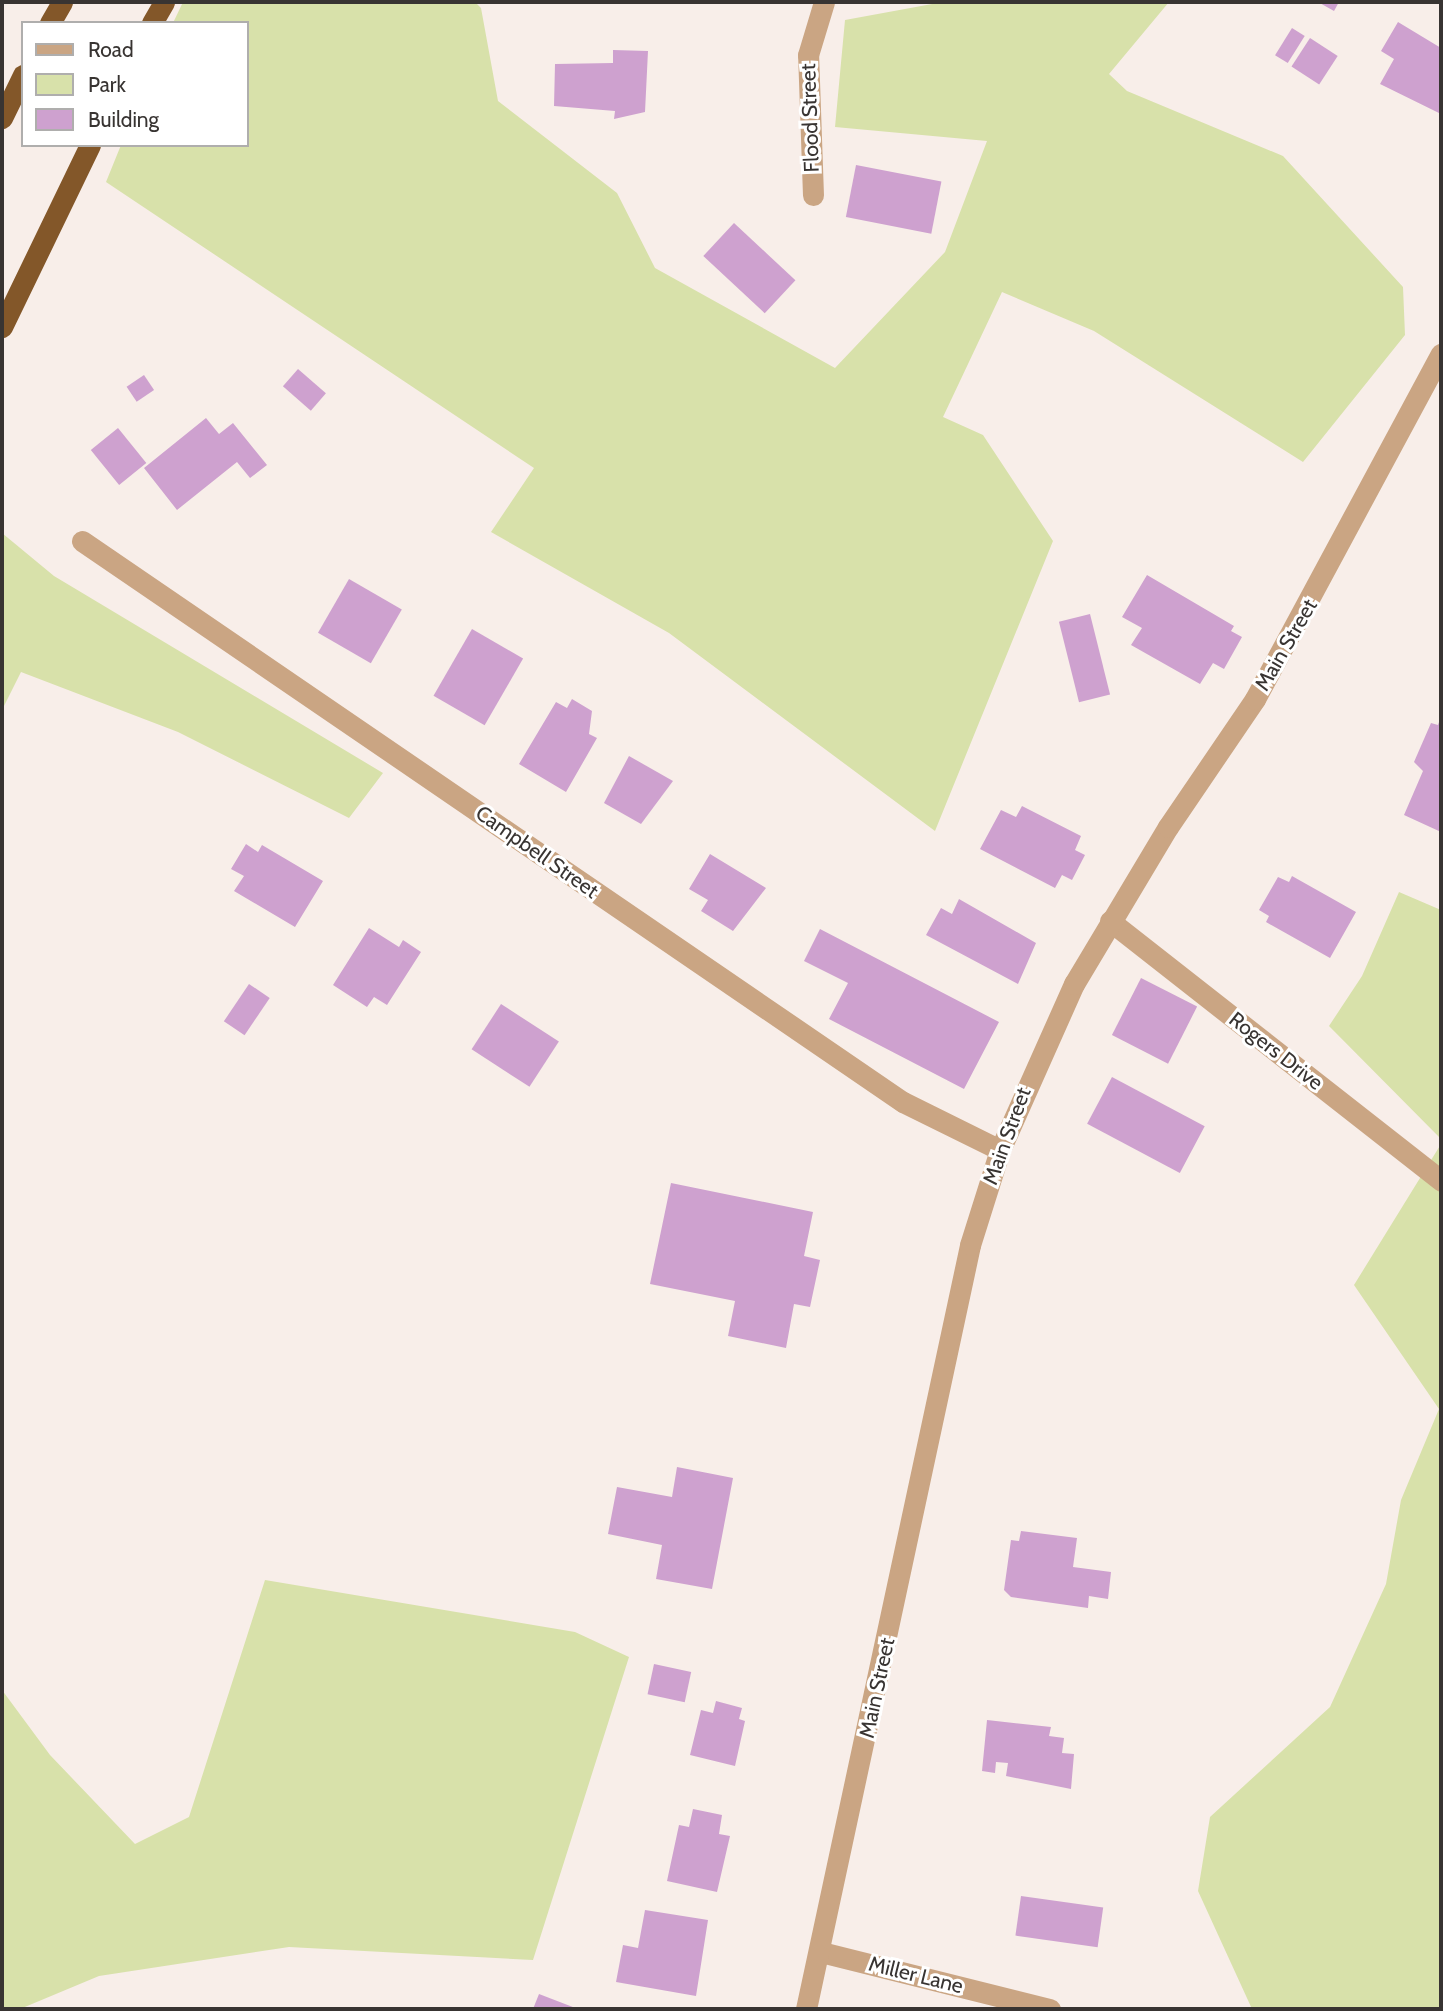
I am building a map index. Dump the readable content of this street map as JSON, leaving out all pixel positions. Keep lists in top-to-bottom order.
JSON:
{
  "streets": {
    "street": [
      "Flood Street",
      "Main Street",
      "Campbell Street",
      "Rogers Drive",
      "Miller Lane"
    ]
  },
  "crossings": [
    ["Main Street", "Campbell Street"],
    ["Main Street", "Rogers Drive"],
    ["Main Street", "Miller Lane"]
  ],
  "legend": ["Road", "Park", "Building"]
}
